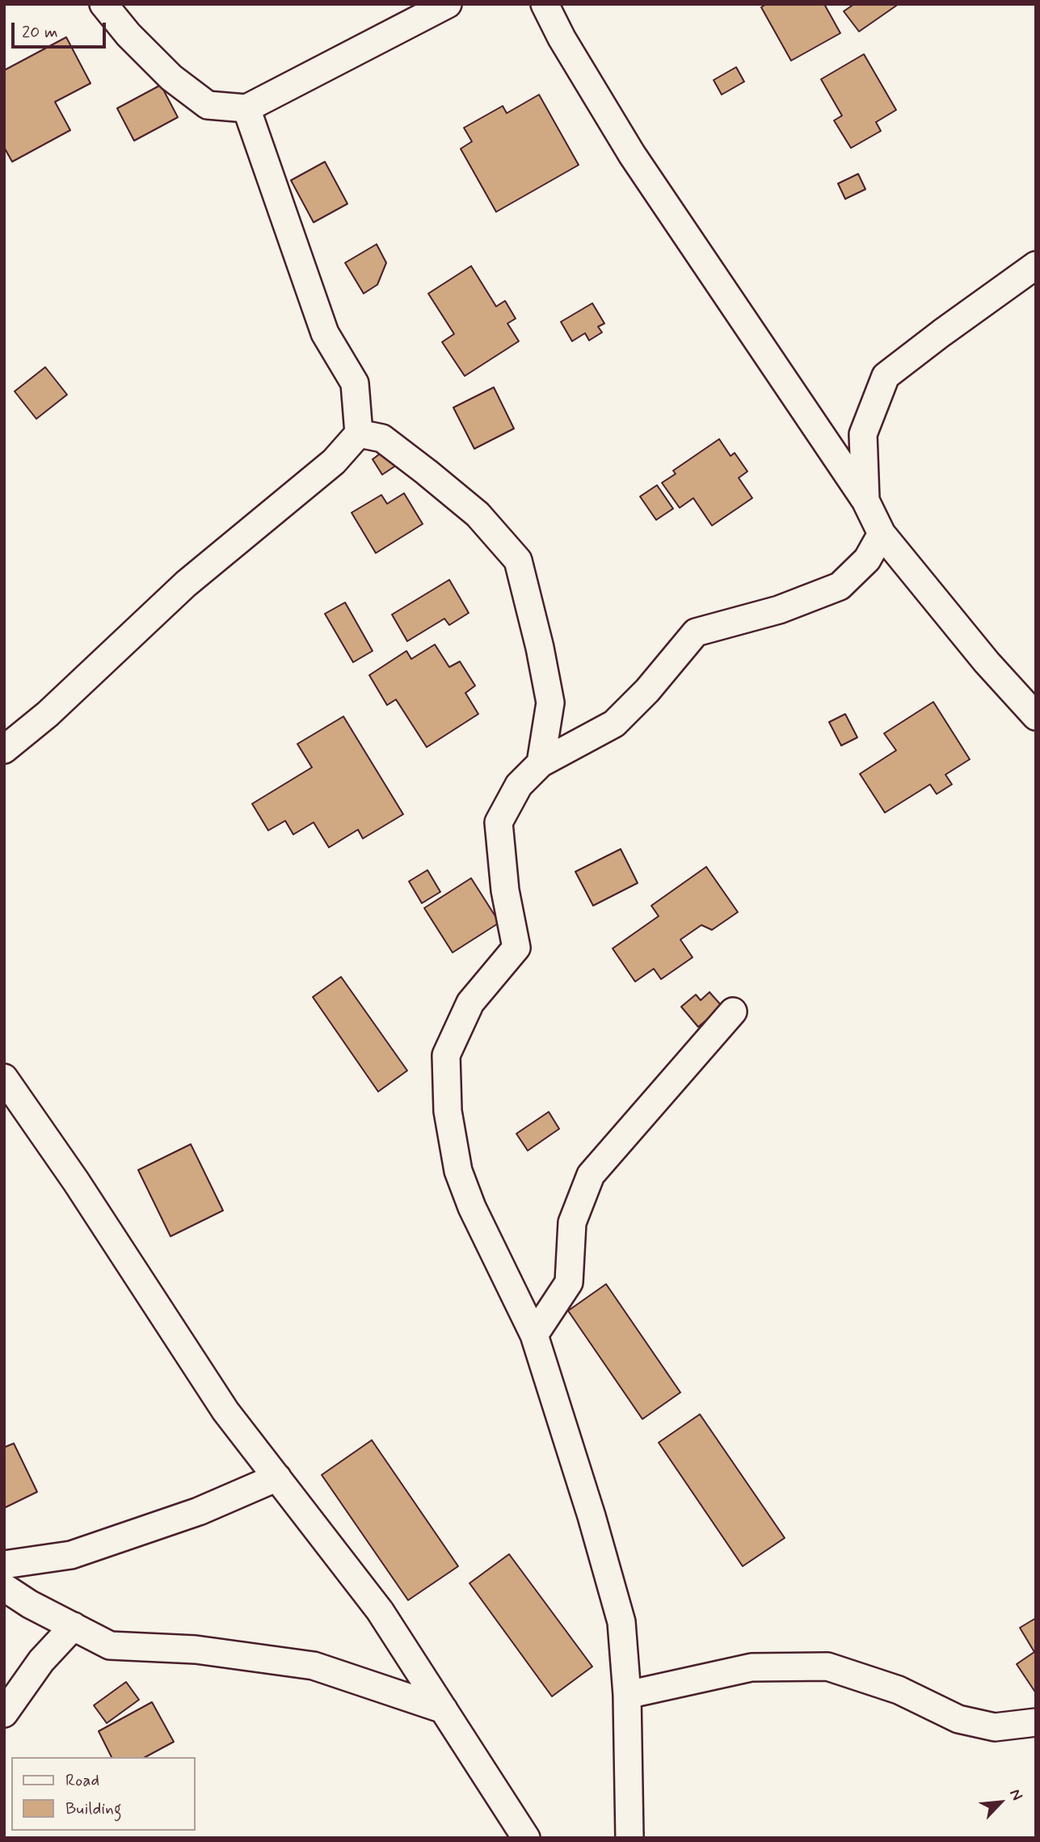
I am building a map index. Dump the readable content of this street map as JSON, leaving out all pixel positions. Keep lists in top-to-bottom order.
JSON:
{
  "legend": ["Road", "Building"],
  "scale_bar": "20 m",
  "north": "top right"
}
